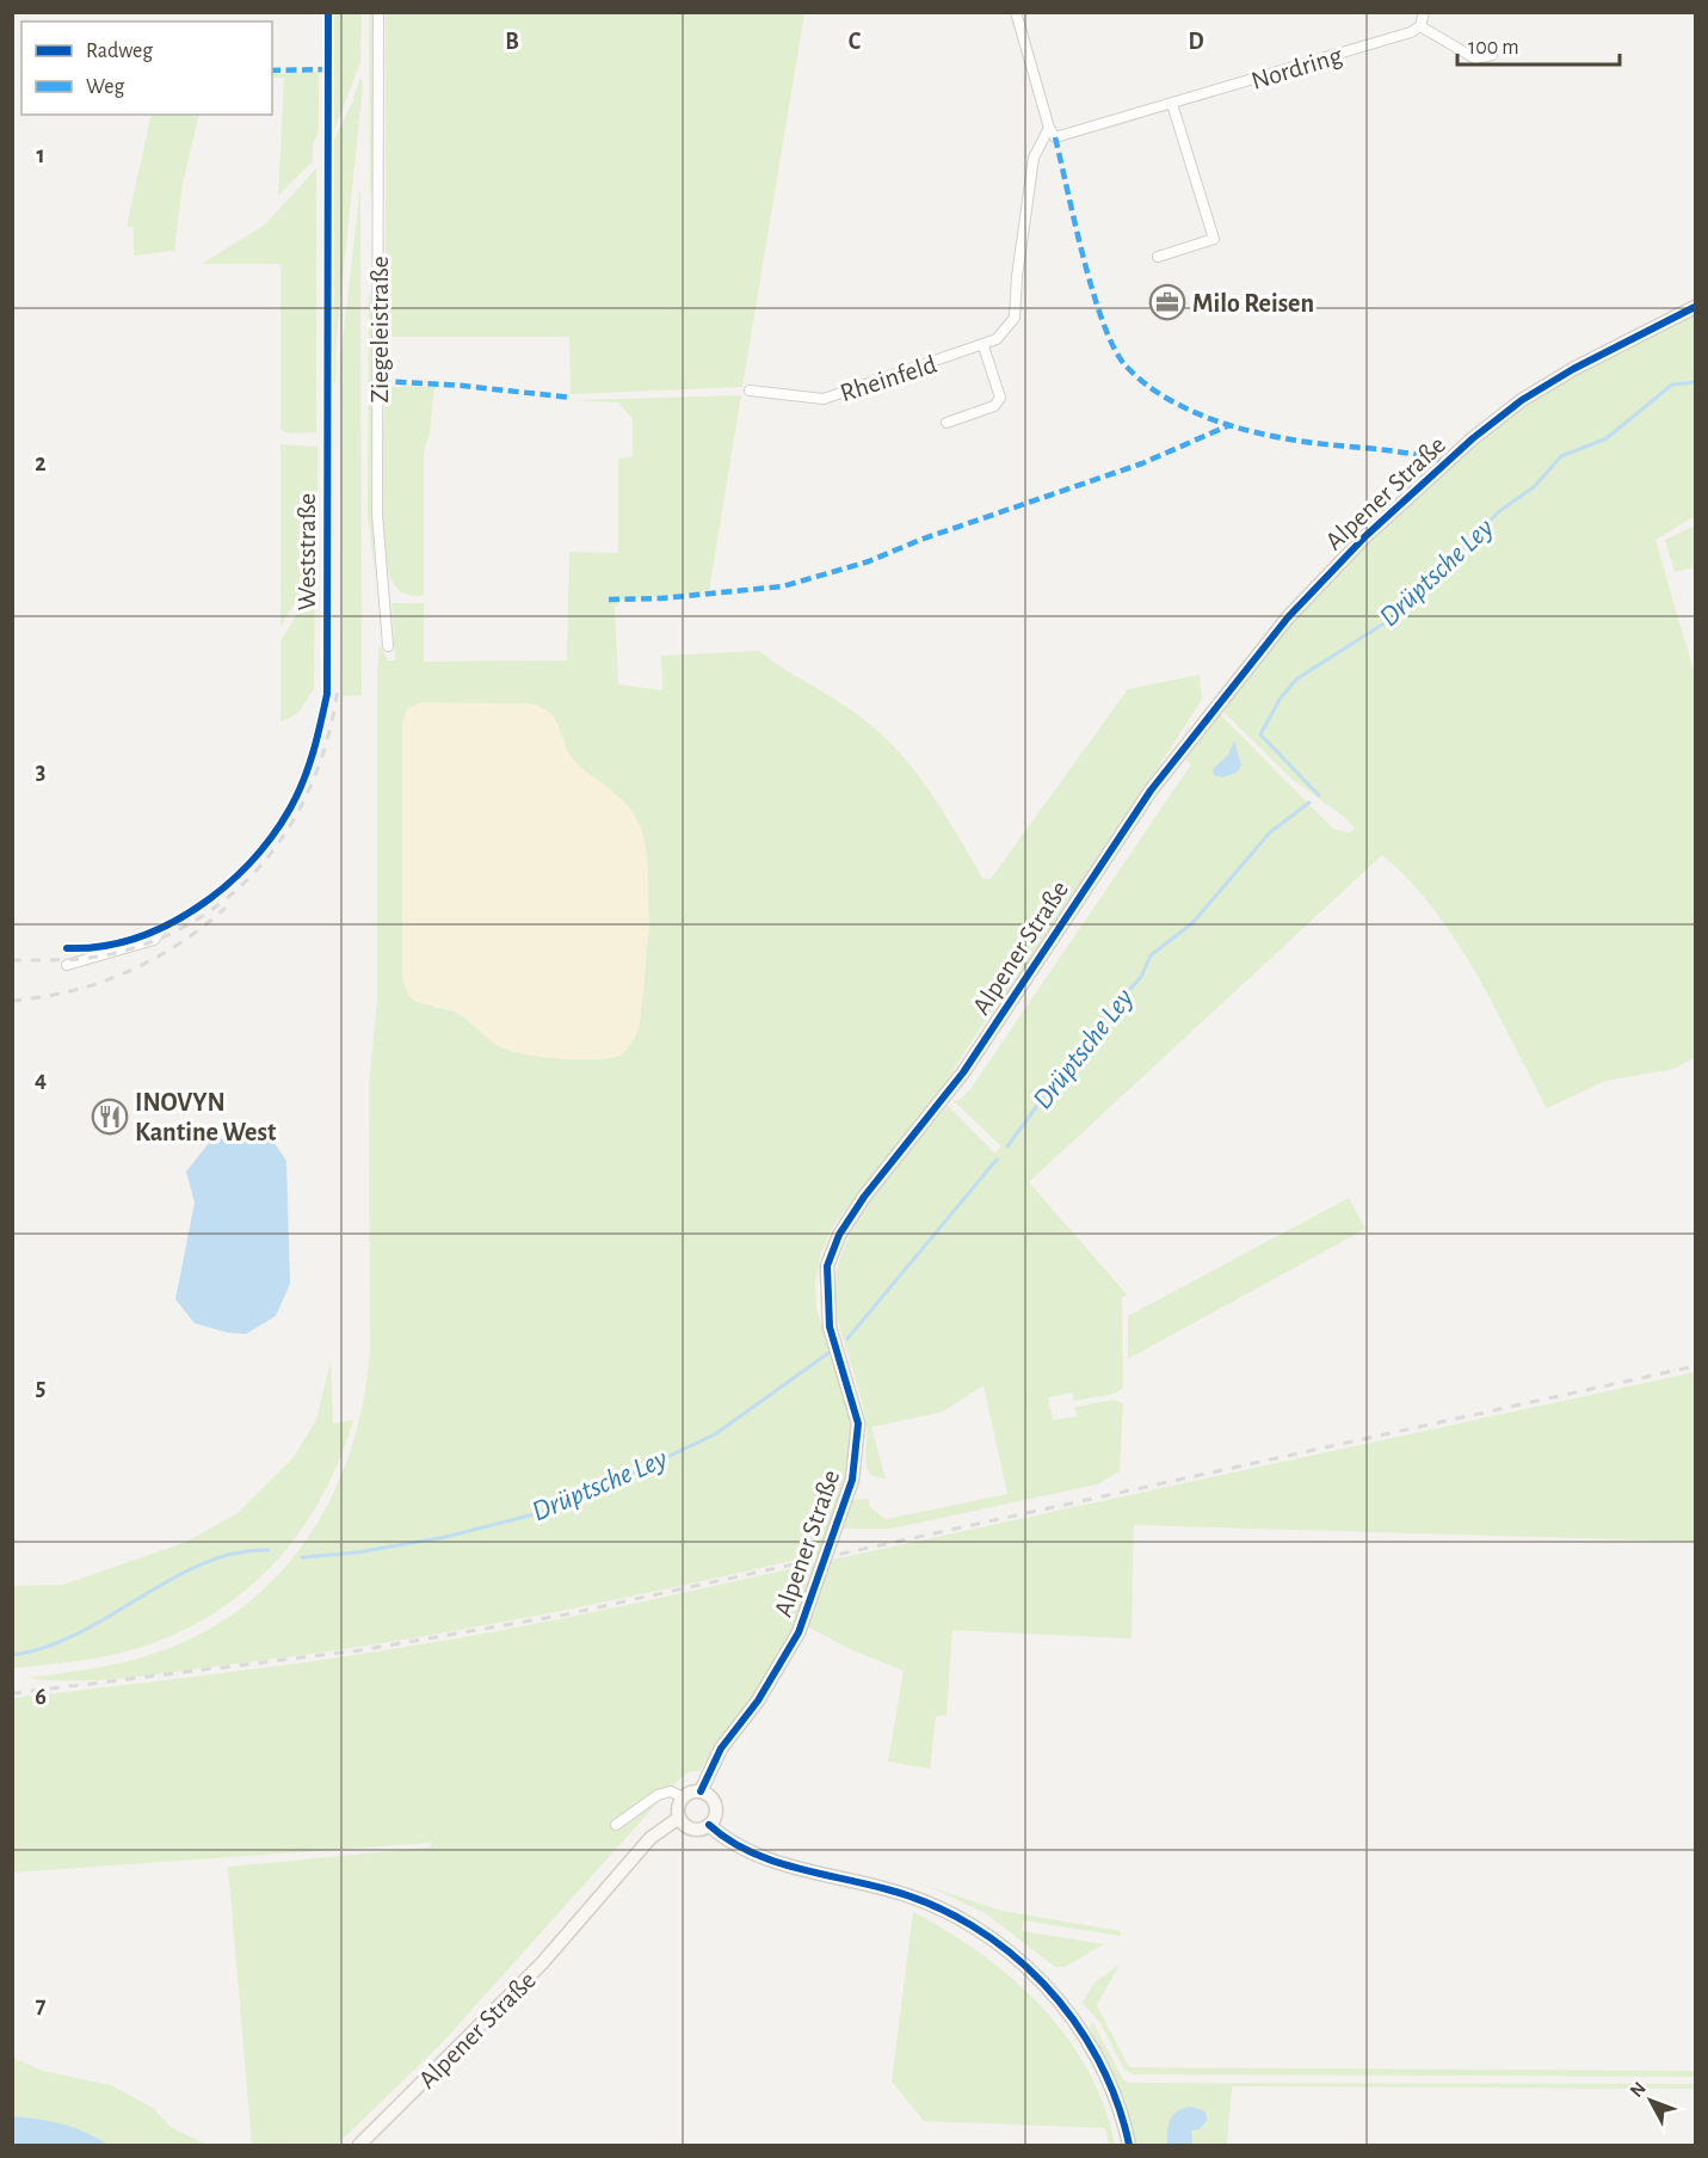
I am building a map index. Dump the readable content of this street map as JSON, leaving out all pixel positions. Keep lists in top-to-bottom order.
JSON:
{
  "streets": {
    "street": [
      "Nordring",
      "Ziegeleistraße",
      "Rheinfeld",
      "Alpener Straße",
      "Weststraße"
    ]
  },
  "crossings": [
    ["Nordring", "Rheinfeld"]
  ],
  "water": ["Drüptsche Ley"],
  "places": {
    "office": ["Milo Reisen"],
    "restaurant": ["INOVYN Kantine West"]
  },
  "legend": ["Radweg", "Weg"],
  "scale_bar": "100 m",
  "north": "top left",
  "grid": {
    "columns": ["B", "C", "D"],
    "rows": [
      "1",
      "2",
      "3",
      "4",
      "5",
      "6",
      "7"
    ]
  }
}
